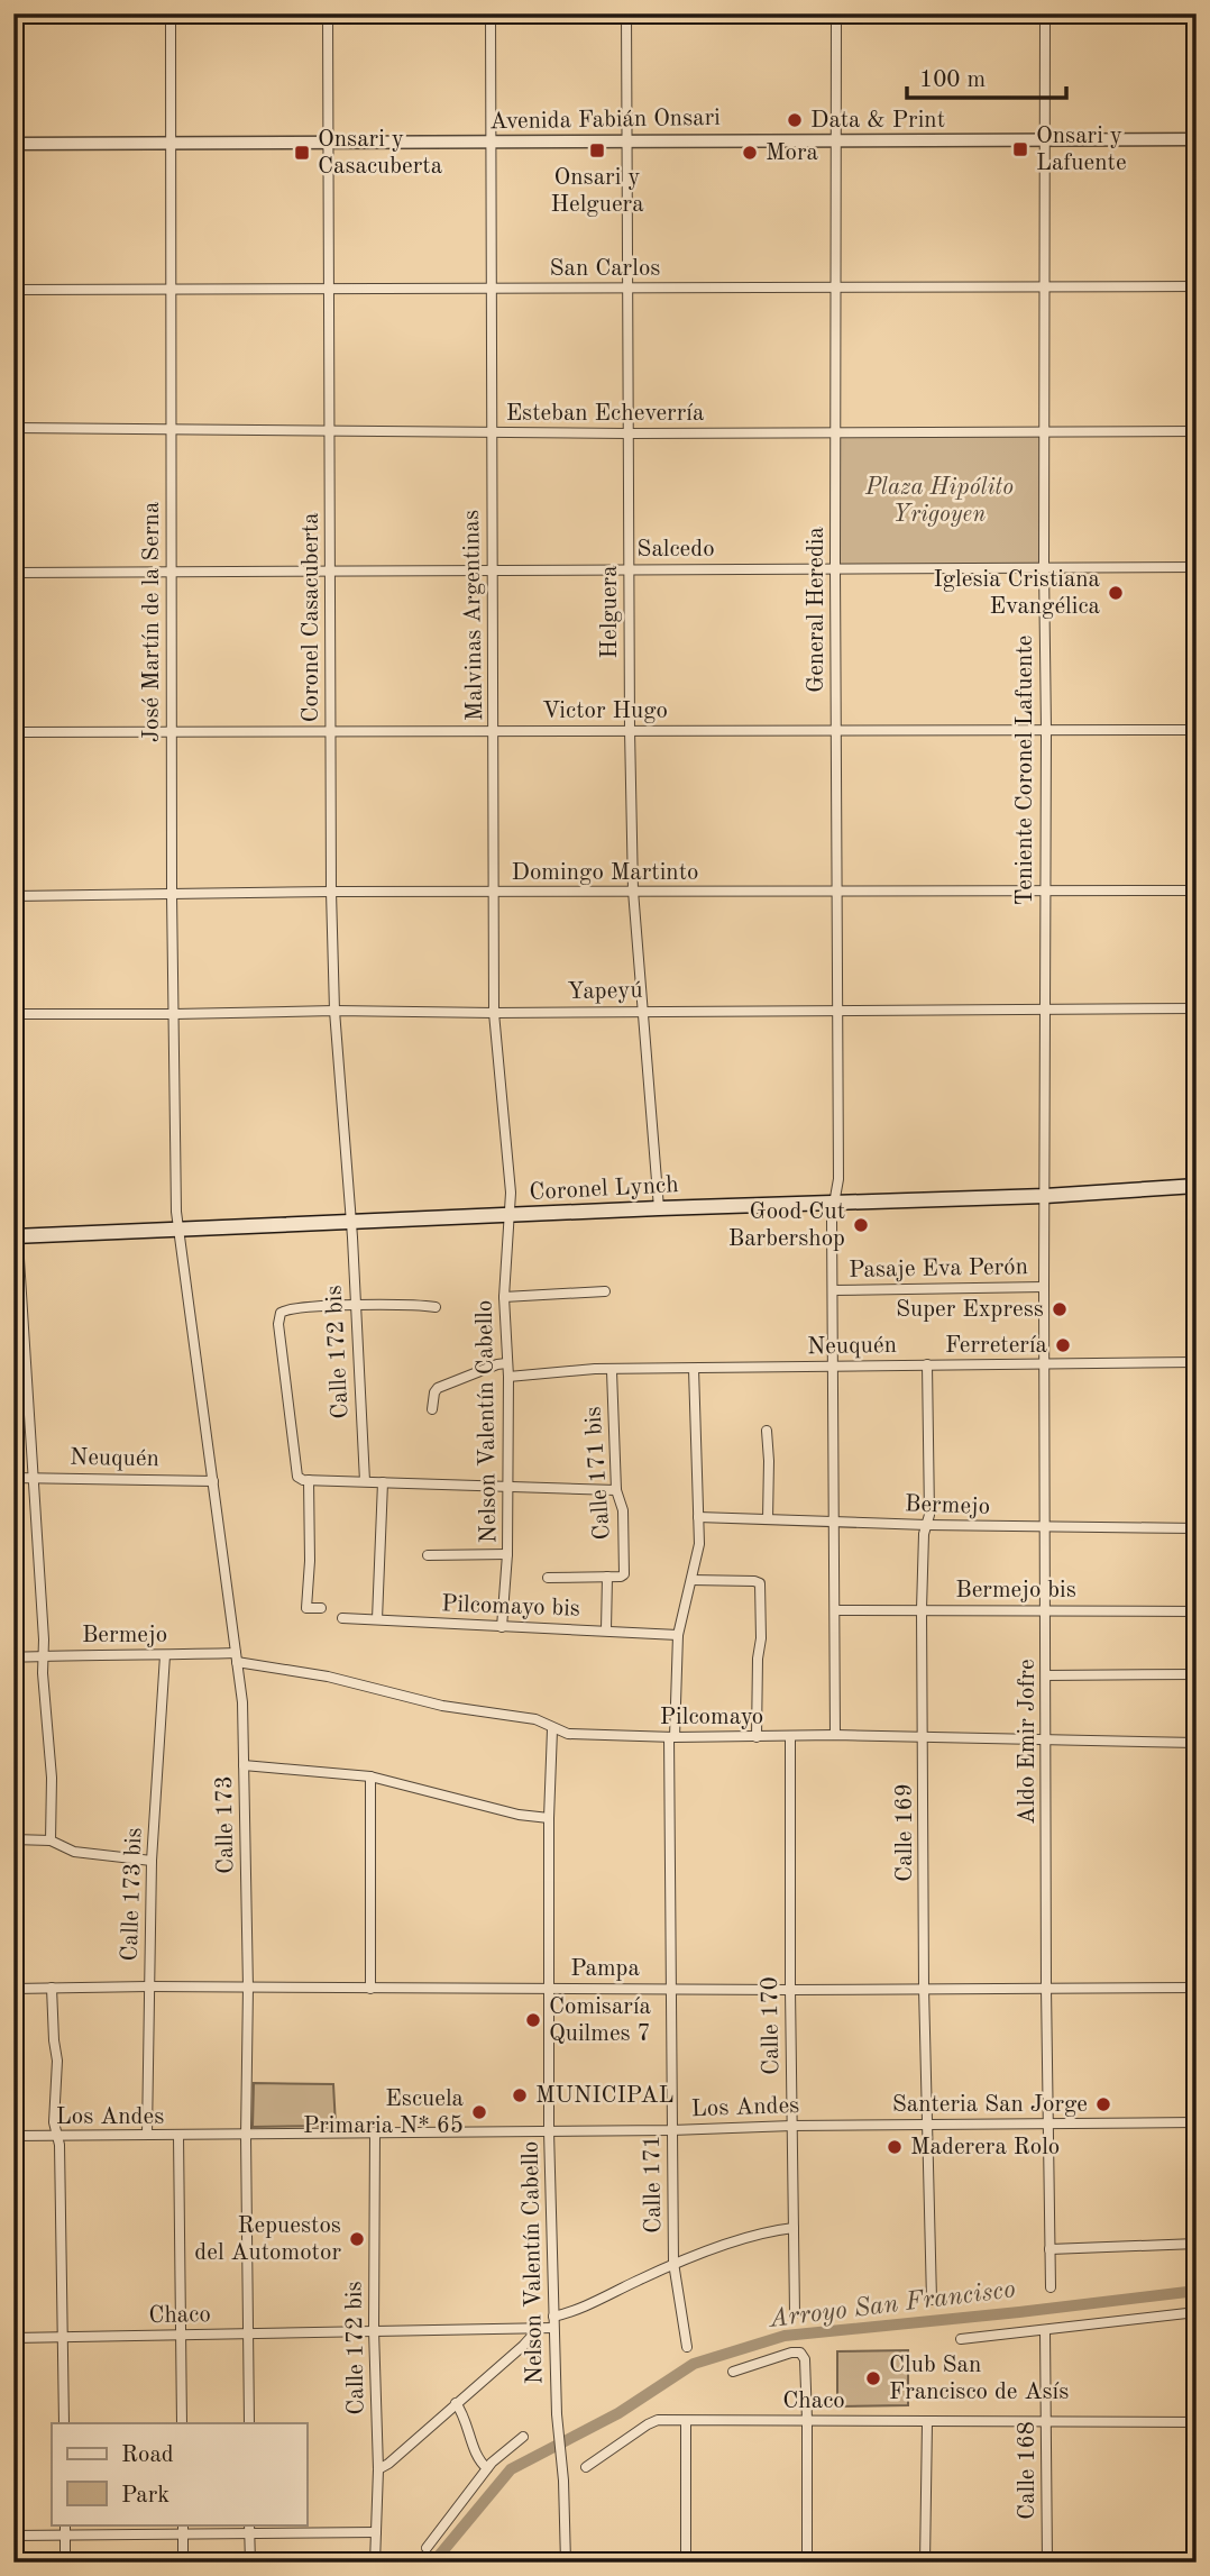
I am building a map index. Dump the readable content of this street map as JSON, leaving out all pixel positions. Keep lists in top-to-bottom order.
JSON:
{
  "streets": {
    "main road": ["Coronel Lynch"],
    "street": [
      "Avenida Fabián Onsari",
      "San Carlos",
      "Esteban Echeverría",
      "Salcedo",
      "General Heredia",
      "Helguera",
      "Malvinas Argentinas",
      "Coronel Casacuberta",
      "José Martín de la Serna",
      "Victor Hugo",
      "Teniente Coronel Lafuente",
      "Domingo Martinto",
      "Yapeyú",
      "Pasaje Eva Perón",
      "Neuquén",
      "Calle 172 bis",
      "Nelson Valentín Cabello",
      "Calle 171 bis",
      "Bermejo",
      "Bermejo bis",
      "Pilcomayo bis",
      "Pilcomayo",
      "Aldo Emir Jofre",
      "Calle 173",
      "Calle 169",
      "Calle 173 bis",
      "Pampa",
      "Calle 170",
      "Los Andes",
      "Calle 171",
      "Chaco",
      "Calle 168"
    ]
  },
  "crossings": [
    ["Avenida Fabián Onsari", "General Heredia"],
    ["Avenida Fabián Onsari", "Helguera"],
    ["Avenida Fabián Onsari", "Malvinas Argentinas"],
    ["Avenida Fabián Onsari", "Coronel Casacuberta"],
    ["Avenida Fabián Onsari", "José Martín de la Serna"],
    ["Avenida Fabián Onsari", "Teniente Coronel Lafuente"],
    ["San Carlos", "General Heredia"],
    ["San Carlos", "Helguera"],
    ["San Carlos", "Malvinas Argentinas"],
    ["San Carlos", "Coronel Casacuberta"],
    ["San Carlos", "José Martín de la Serna"],
    ["San Carlos", "Teniente Coronel Lafuente"],
    ["Esteban Echeverría", "General Heredia"],
    ["Esteban Echeverría", "Helguera"],
    ["Esteban Echeverría", "Malvinas Argentinas"],
    ["Esteban Echeverría", "Coronel Casacuberta"],
    ["Esteban Echeverría", "José Martín de la Serna"],
    ["Esteban Echeverría", "Teniente Coronel Lafuente"],
    ["Salcedo", "General Heredia"],
    ["Salcedo", "Helguera"],
    ["Salcedo", "Malvinas Argentinas"],
    ["Salcedo", "Coronel Casacuberta"],
    ["Salcedo", "José Martín de la Serna"],
    ["Salcedo", "Teniente Coronel Lafuente"],
    ["General Heredia", "Victor Hugo"],
    ["General Heredia", "Domingo Martinto"],
    ["General Heredia", "Yapeyú"],
    ["General Heredia", "Coronel Lynch"],
    ["Helguera", "Victor Hugo"],
    ["Helguera", "Domingo Martinto"],
    ["Helguera", "Yapeyú"],
    ["Helguera", "Coronel Lynch"],
    ["Malvinas Argentinas", "Victor Hugo"],
    ["Malvinas Argentinas", "Domingo Martinto"],
    ["Malvinas Argentinas", "Yapeyú"],
    ["Malvinas Argentinas", "Coronel Lynch"],
    ["Malvinas Argentinas", "Nelson Valentín Cabello"],
    ["Coronel Casacuberta", "Victor Hugo"],
    ["Coronel Casacuberta", "Domingo Martinto"],
    ["Coronel Casacuberta", "Yapeyú"],
    ["Coronel Casacuberta", "Coronel Lynch"],
    ["Coronel Casacuberta", "Calle 172 bis"],
    ["José Martín de la Serna", "Victor Hugo"],
    ["José Martín de la Serna", "Domingo Martinto"],
    ["José Martín de la Serna", "Yapeyú"],
    ["José Martín de la Serna", "Coronel Lynch"],
    ["José Martín de la Serna", "Calle 173"],
    ["Victor Hugo", "Teniente Coronel Lafuente"],
    ["Teniente Coronel Lafuente", "Domingo Martinto"],
    ["Teniente Coronel Lafuente", "Yapeyú"],
    ["Teniente Coronel Lafuente", "Coronel Lynch"],
    ["Teniente Coronel Lafuente", "Aldo Emir Jofre"],
    ["Coronel Lynch", "Calle 172 bis"],
    ["Coronel Lynch", "Nelson Valentín Cabello"],
    ["Coronel Lynch", "Aldo Emir Jofre"],
    ["Coronel Lynch", "Calle 173"],
    ["Pasaje Eva Perón", "Aldo Emir Jofre"],
    ["Neuquén", "Nelson Valentín Cabello"],
    ["Neuquén", "Calle 171 bis"],
    ["Neuquén", "Aldo Emir Jofre"],
    ["Neuquén", "Calle 173"],
    ["Neuquén", "Calle 169"],
    ["Neuquén", "Calle 171"],
    ["Calle 172 bis", "Los Andes"],
    ["Calle 172 bis", "Chaco"],
    ["Nelson Valentín Cabello", "Pilcomayo bis"],
    ["Nelson Valentín Cabello", "Pilcomayo"],
    ["Nelson Valentín Cabello", "Pampa"],
    ["Nelson Valentín Cabello", "Los Andes"],
    ["Nelson Valentín Cabello", "Chaco"],
    ["Bermejo", "Pilcomayo"],
    ["Bermejo", "Aldo Emir Jofre"],
    ["Bermejo", "Calle 173"],
    ["Bermejo", "Calle 169"],
    ["Bermejo", "Calle 173 bis"],
    ["Bermejo", "Calle 171"],
    ["Bermejo bis", "Aldo Emir Jofre"],
    ["Bermejo bis", "Calle 169"],
    ["Pilcomayo bis", "Calle 171"],
    ["Pilcomayo", "Aldo Emir Jofre"],
    ["Pilcomayo", "Calle 173"],
    ["Pilcomayo", "Calle 169"],
    ["Pilcomayo", "Calle 170"],
    ["Pilcomayo", "Calle 171"],
    ["Aldo Emir Jofre", "Pampa"],
    ["Aldo Emir Jofre", "Los Andes"],
    ["Calle 173", "Pampa"],
    ["Calle 173", "Los Andes"],
    ["Calle 173", "Chaco"],
    ["Calle 169", "Pampa"],
    ["Calle 169", "Los Andes"],
    ["Calle 173 bis", "Pampa"],
    ["Calle 173 bis", "Los Andes"],
    ["Pampa", "Calle 170"],
    ["Pampa", "Calle 171"],
    ["Calle 170", "Los Andes"],
    ["Los Andes", "Calle 171"],
    ["Chaco", "Calle 168"]
  ],
  "water": ["Arroyo San Francisco"],
  "parks": ["Plaza Hipólito Yrigoyen"],
  "places": {
    "other": [
      "Data & Print",
      "Mora",
      "Iglesia Cristiana Evangélica",
      "Good Cut Barbershop",
      "Super Express",
      "Ferretería",
      "Comisaría Quilmes 7",
      "MUNICIPAL",
      "Santeria San Jorge",
      "Escuela Primaria N* 65",
      "Maderera Rolo",
      "Repuestos del Automotor",
      "Club San Francisco de Asís"
    ],
    "transit": ["Onsari y Lafuente", "Onsari y Helguera", "Onsari y Casacuberta"]
  },
  "legend": ["Road", "Park"],
  "scale_bar": "100 m"
}
